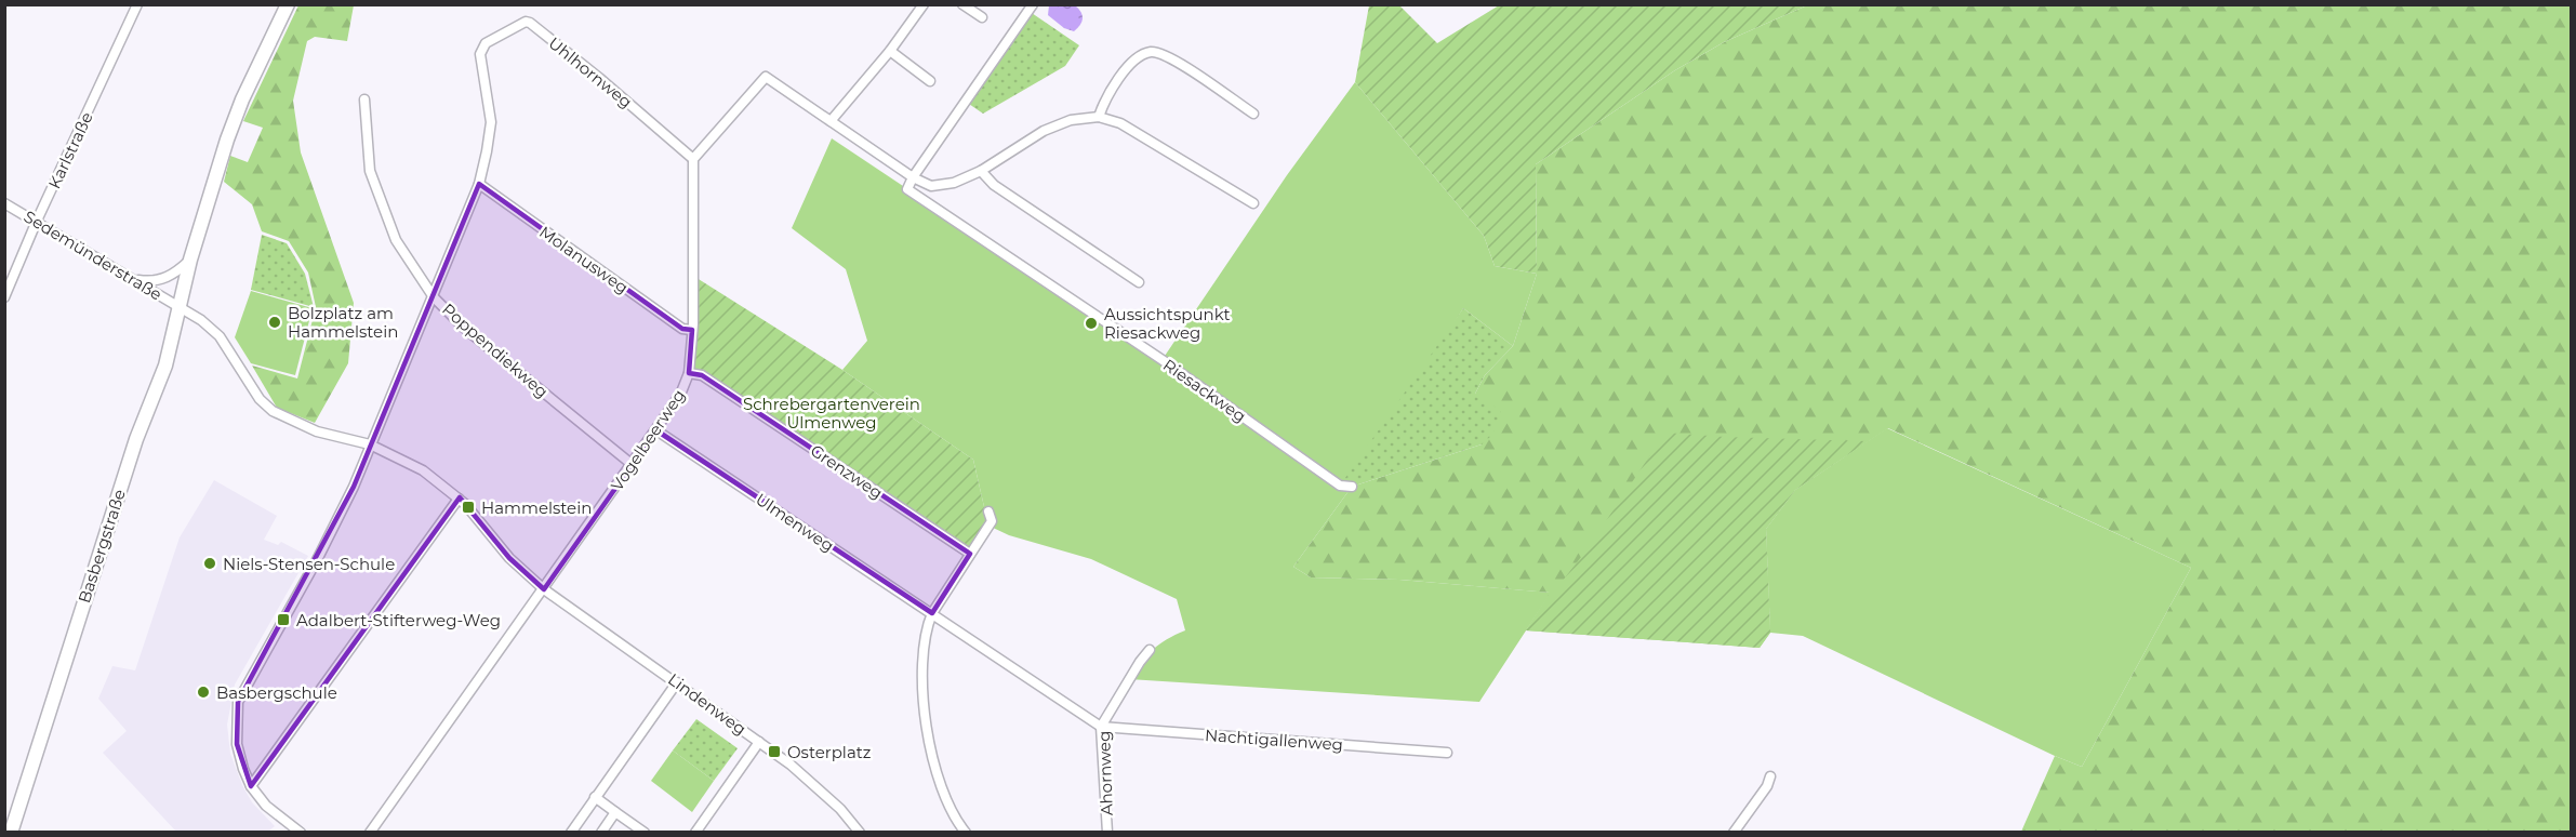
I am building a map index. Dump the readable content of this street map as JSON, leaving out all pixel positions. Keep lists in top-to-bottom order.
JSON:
{
  "streets": {
    "main road": ["Basbergstraße"],
    "street": [
      "Uhlhornweg",
      "Karlstraße",
      "Sedemünderstraße",
      "Molanusweg",
      "Poppendiekweg",
      "Riesackweg",
      "Vogelbeerweg",
      "Grenzweg",
      "Ulmenweg",
      "Lindenweg",
      "Nachtigallenweg",
      "Ahornweg"
    ]
  },
  "crossings": [
    ["Uhlhornweg", "Molanusweg"],
    ["Uhlhornweg", "Vogelbeerweg"],
    ["Karlstraße", "Sedemünderstraße"],
    ["Sedemünderstraße", "Basbergstraße"],
    ["Molanusweg", "Vogelbeerweg"],
    ["Poppendiekweg", "Vogelbeerweg"],
    ["Vogelbeerweg", "Grenzweg"],
    ["Vogelbeerweg", "Ulmenweg"],
    ["Vogelbeerweg", "Lindenweg"],
    ["Ulmenweg", "Nachtigallenweg"],
    ["Ulmenweg", "Ahornweg"],
    ["Nachtigallenweg", "Ahornweg"]
  ],
  "parks": ["Schrebergartenverein Ulmenweg"],
  "places": {
    "other": [
      "Bolzplatz am Hammelstein",
      "Aussichtspunkt Riesackweg",
      "Niels-Stensen-Schule",
      "Basbergschule"
    ],
    "transit": ["Hammelstein", "Adalbert-Stifterweg-Weg", "Osterplatz"]
  }
}
